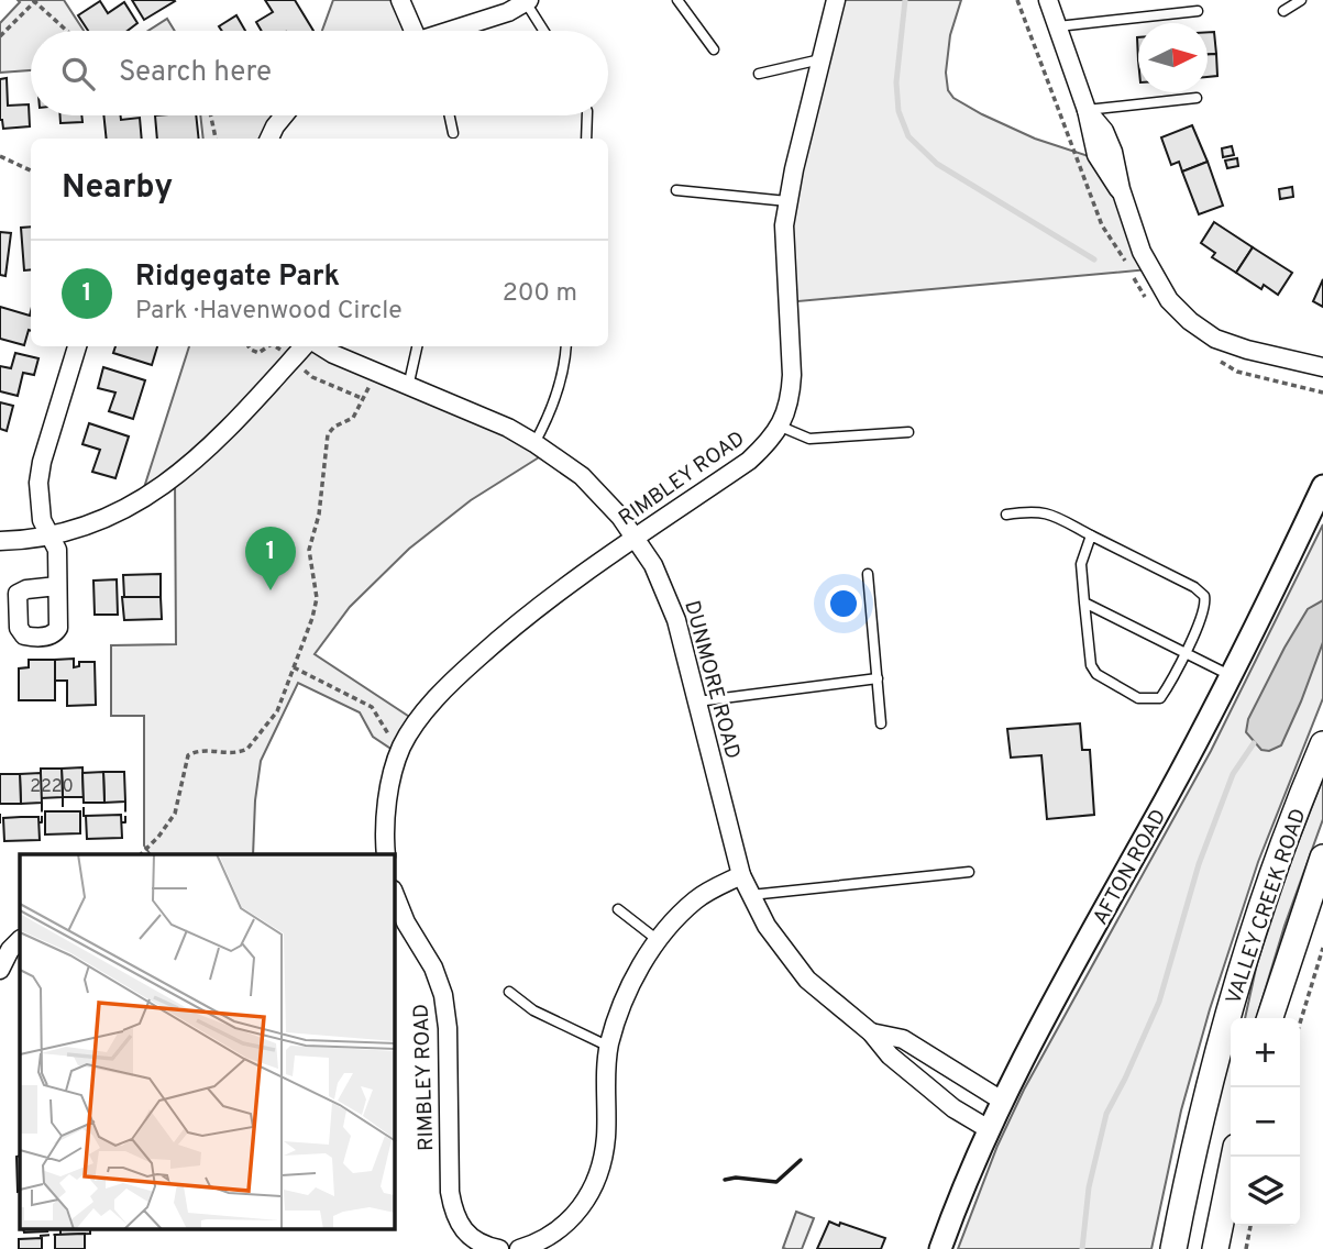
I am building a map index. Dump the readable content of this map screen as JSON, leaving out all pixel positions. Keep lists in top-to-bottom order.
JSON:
{
  "streets": {
    "main road": ["VALLEY CREEK ROAD"],
    "street": ["RIMBLEY ROAD", "DUNMORE ROAD", "AFTON ROAD"]
  },
  "crossings": [
    ["RIMBLEY ROAD", "DUNMORE ROAD"],
    ["DUNMORE ROAD", "AFTON ROAD"]
  ],
  "house_numbers": ["2220"],
  "north": "right",
  "page": {
    "search": "Search here",
    "heading": "Nearby",
    "list": [
      {
        "mark": "1",
        "name": "Ridgegate Park",
        "note": "Park · Havenwood Circle",
        "value": "200 m"
      }
    ],
    "pins": "1",
    "map_buttons": ["+", "−"]
  }
}
